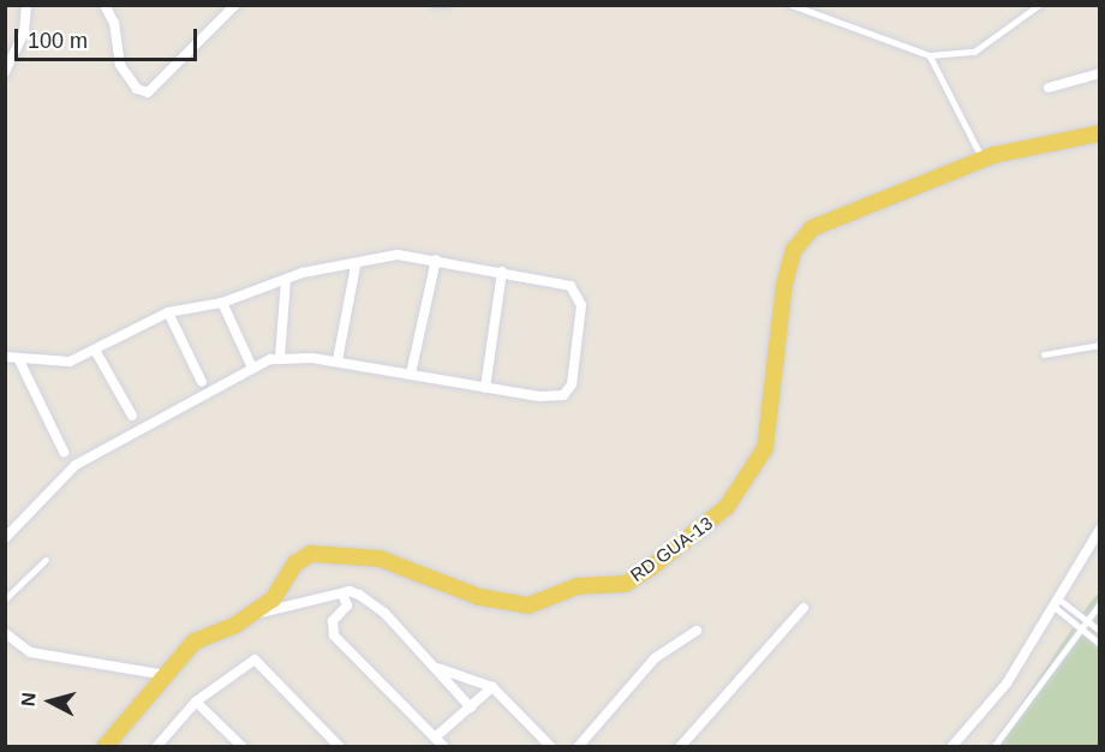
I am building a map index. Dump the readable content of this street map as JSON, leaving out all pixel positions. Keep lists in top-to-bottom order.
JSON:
{
  "streets": {
    "main road": ["RD GUA-13"]
  },
  "scale_bar": "100 m",
  "north": "left"
}
